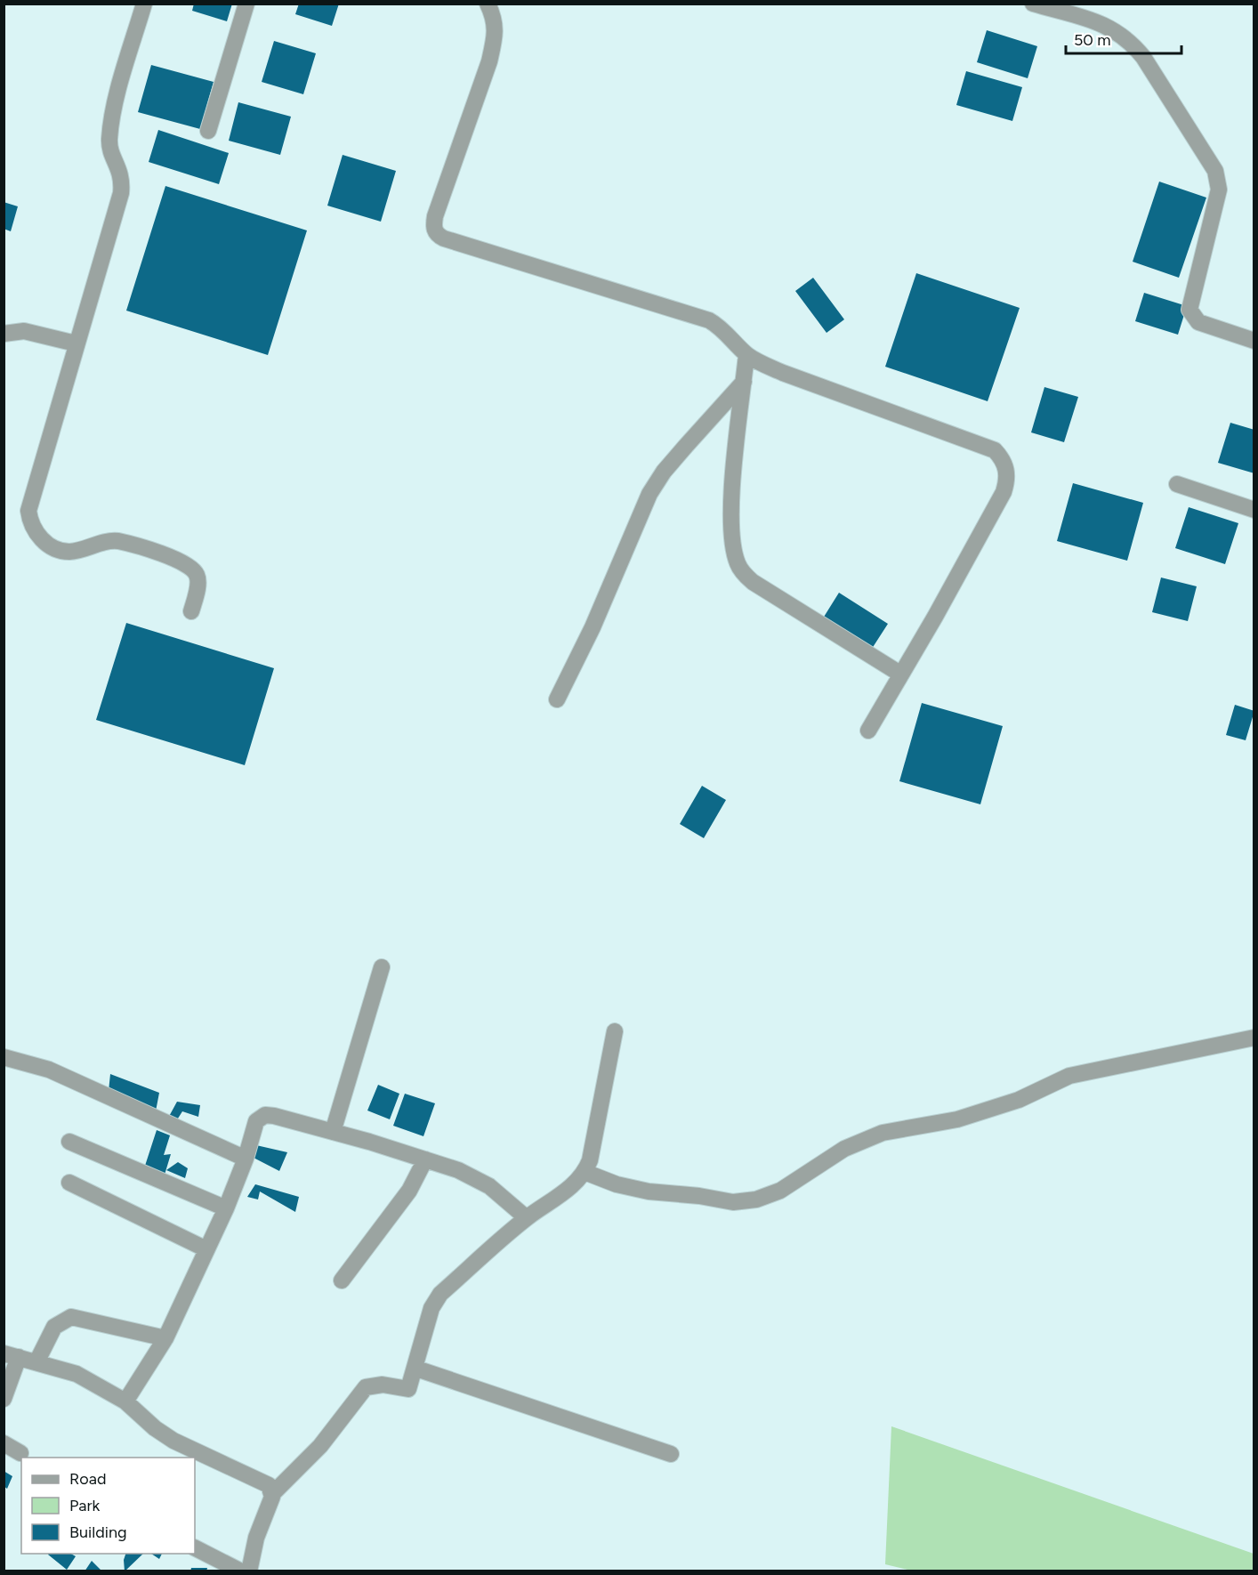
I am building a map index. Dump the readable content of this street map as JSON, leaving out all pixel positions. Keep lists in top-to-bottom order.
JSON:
{
  "legend": ["Road", "Park", "Building"],
  "scale_bar": "50 m"
}
